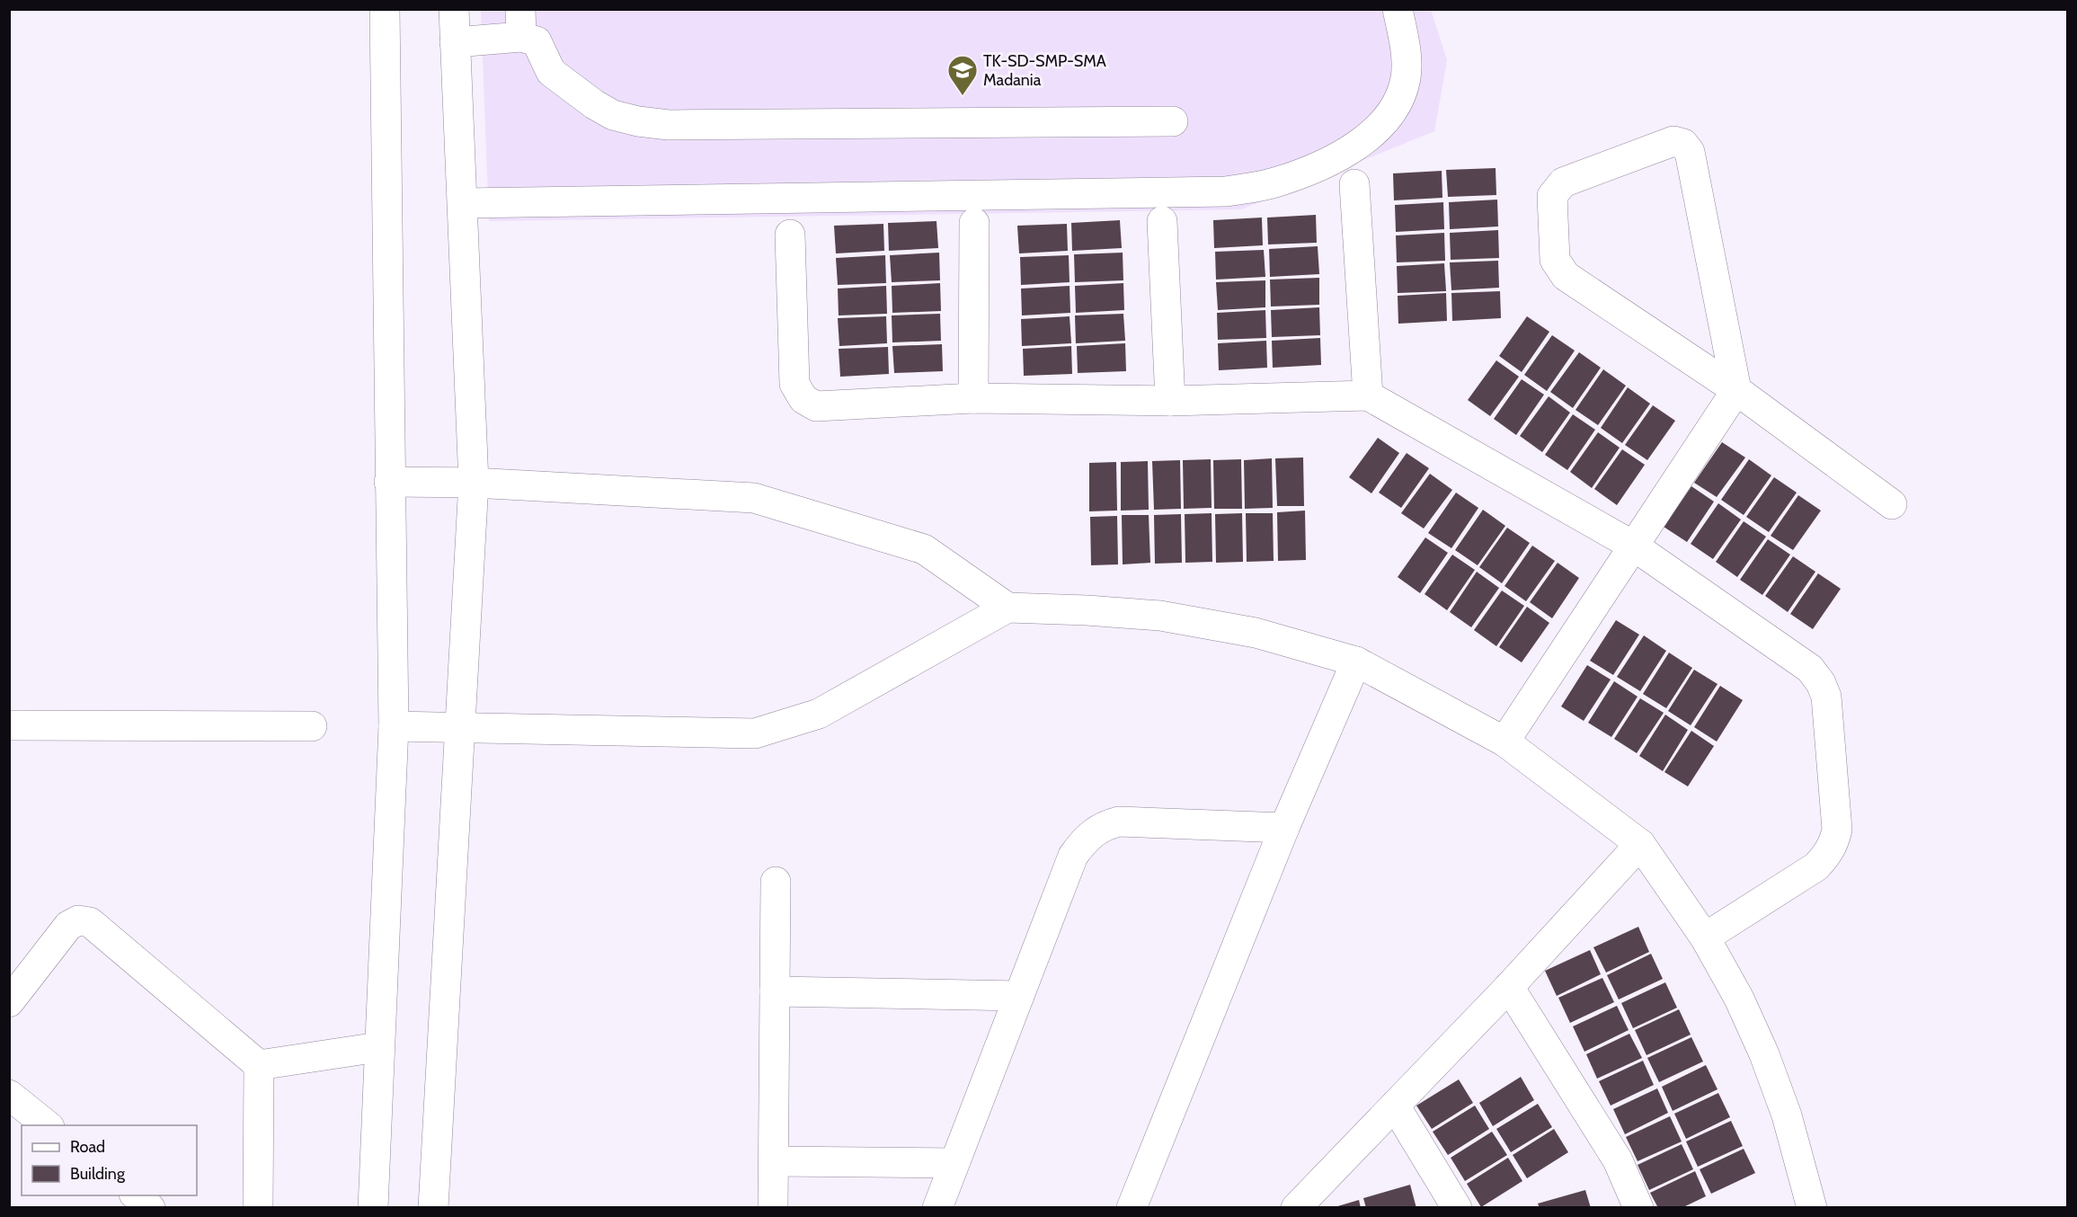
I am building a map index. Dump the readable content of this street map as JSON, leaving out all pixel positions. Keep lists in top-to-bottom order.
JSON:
{
  "places": {
    "school or university": ["TK-SD-SMP-SMA Madania"]
  },
  "legend": ["Road", "Building"]
}
